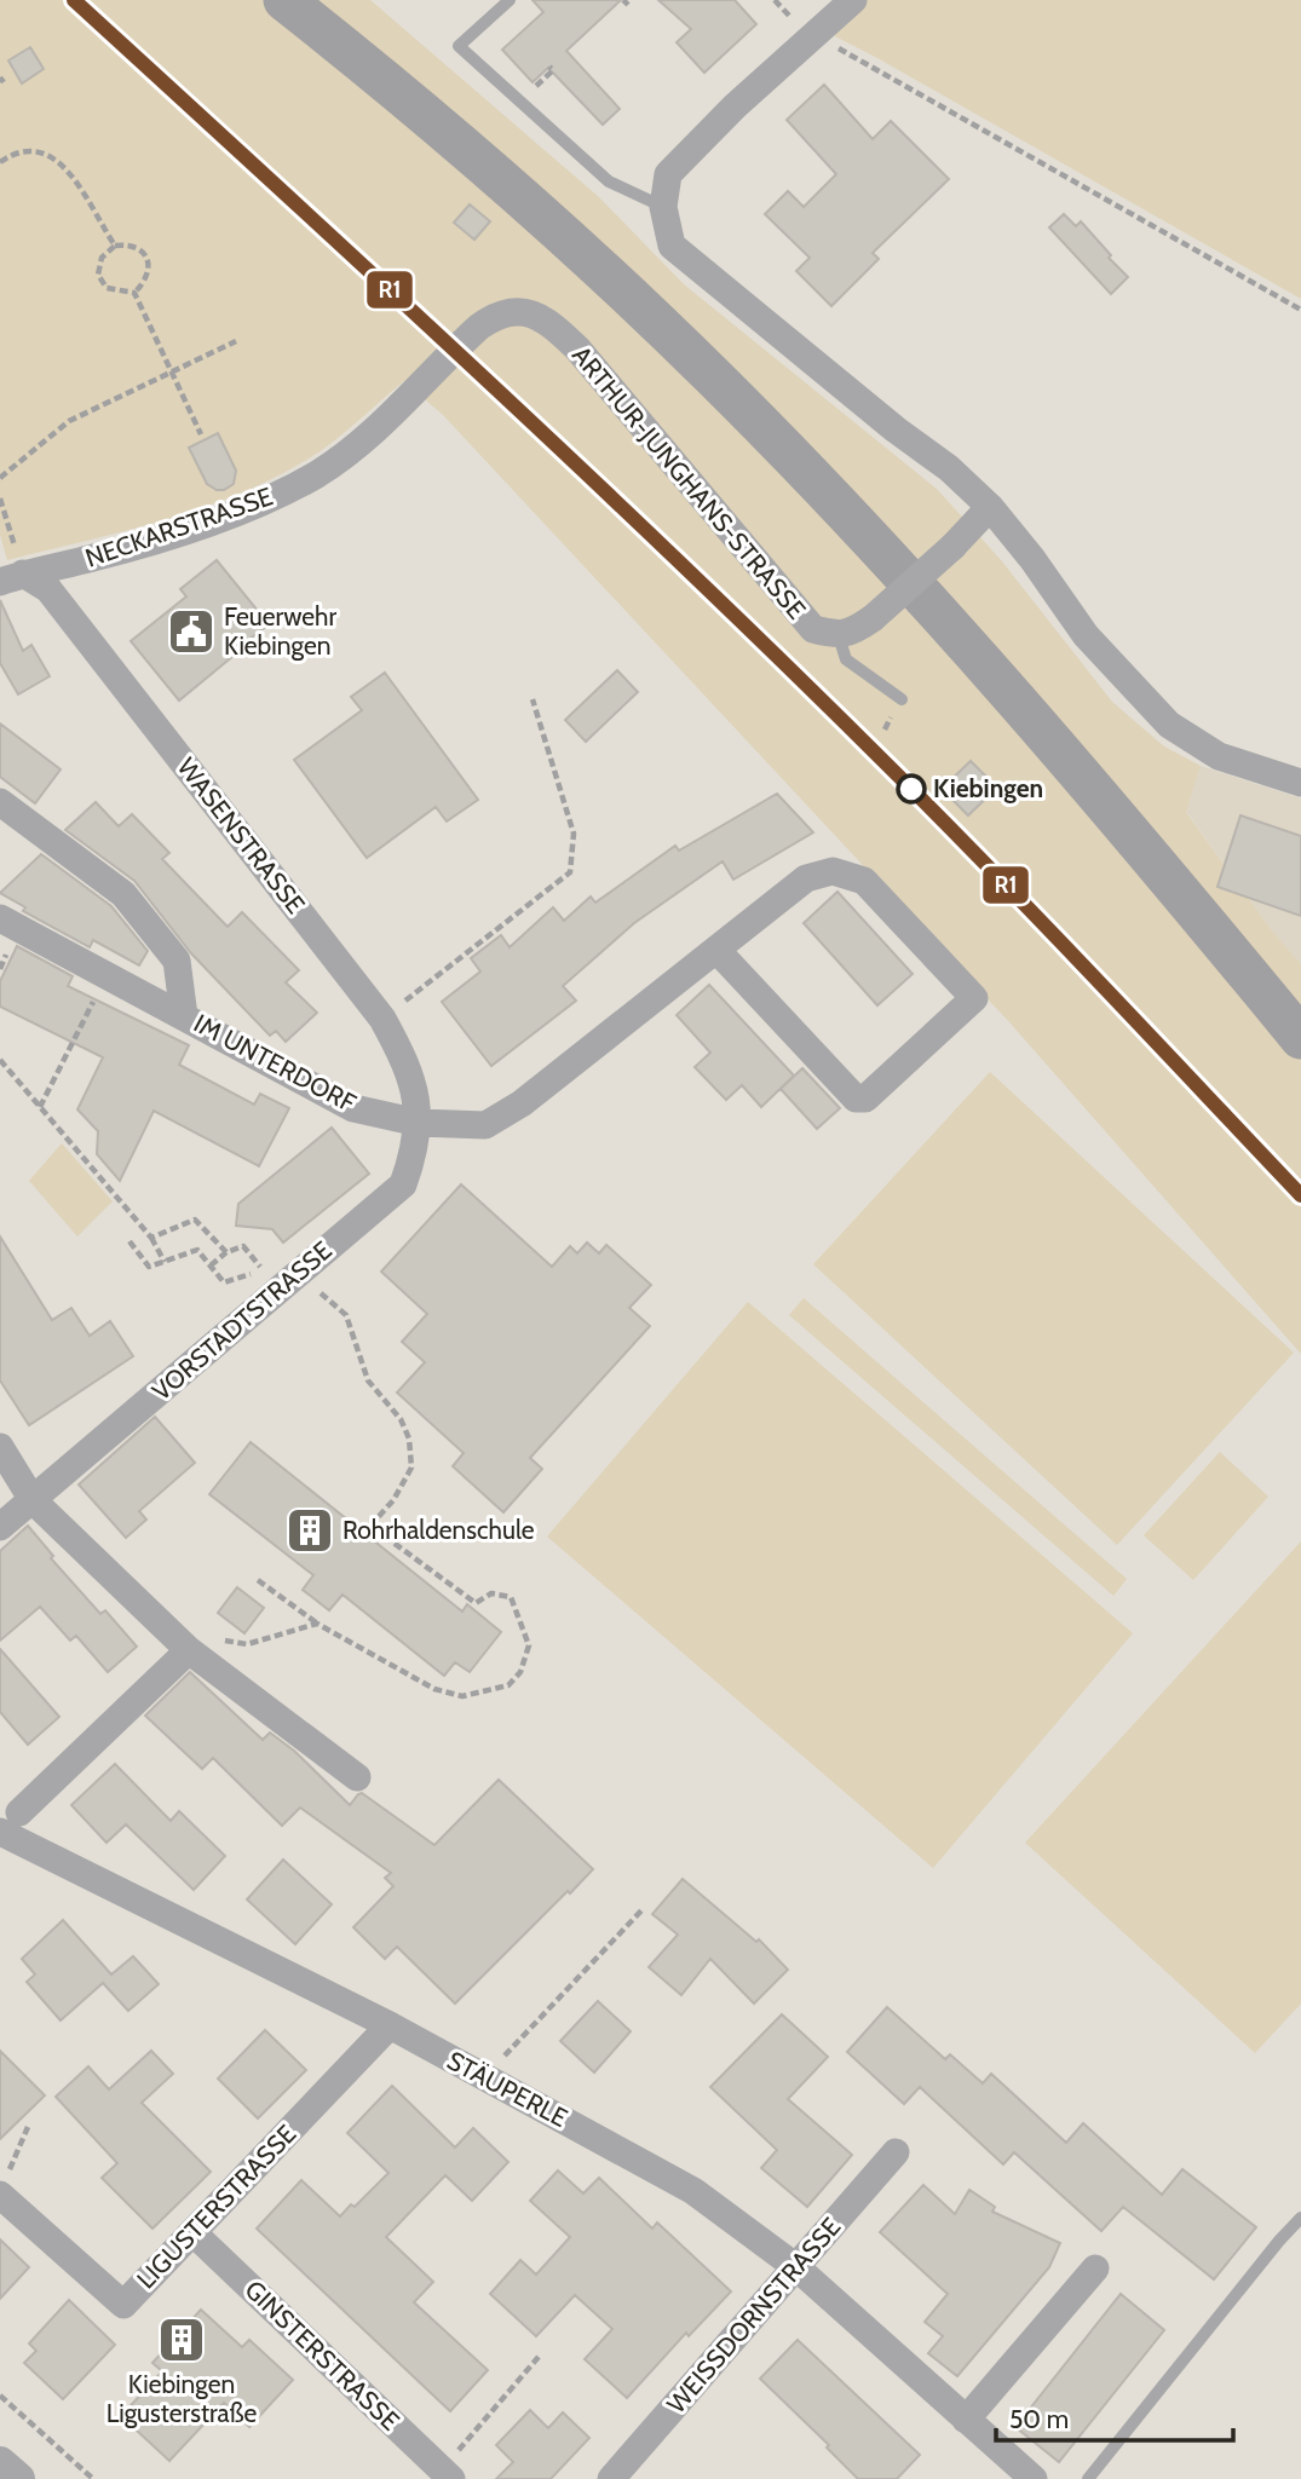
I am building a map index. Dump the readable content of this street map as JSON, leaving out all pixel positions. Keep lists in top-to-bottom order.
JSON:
{
  "streets": {
    "street": [
      "ARTHUR-JUNGHANS-STRASSE",
      "NECKARSTRASSE",
      "WASENSTRASSE",
      "IM UNTERDORF",
      "VORSTADTSTRASSE",
      "STÄUPERLE",
      "LIGUSTERSTRASSE",
      "WEISSDORNSTRASSE",
      "GINSTERSTRASSE"
    ]
  },
  "crossings": [
    ["ARTHUR-JUNGHANS-STRASSE", "NECKARSTRASSE"],
    ["NECKARSTRASSE", "WASENSTRASSE"],
    ["WASENSTRASSE", "IM UNTERDORF"],
    ["WASENSTRASSE", "VORSTADTSTRASSE"],
    ["IM UNTERDORF", "VORSTADTSTRASSE"],
    ["STÄUPERLE", "LIGUSTERSTRASSE"],
    ["STÄUPERLE", "WEISSDORNSTRASSE"],
    ["LIGUSTERSTRASSE", "GINSTERSTRASSE"]
  ],
  "places": {
    "public building": ["Feuerwehr Kiebingen"],
    "other": ["Kiebingen"],
    "building": ["Rohrhaldenschule", "Kiebingen Ligusterstraße"]
  },
  "lines": ["transit line R1"],
  "scale_bar": "50 m"
}
